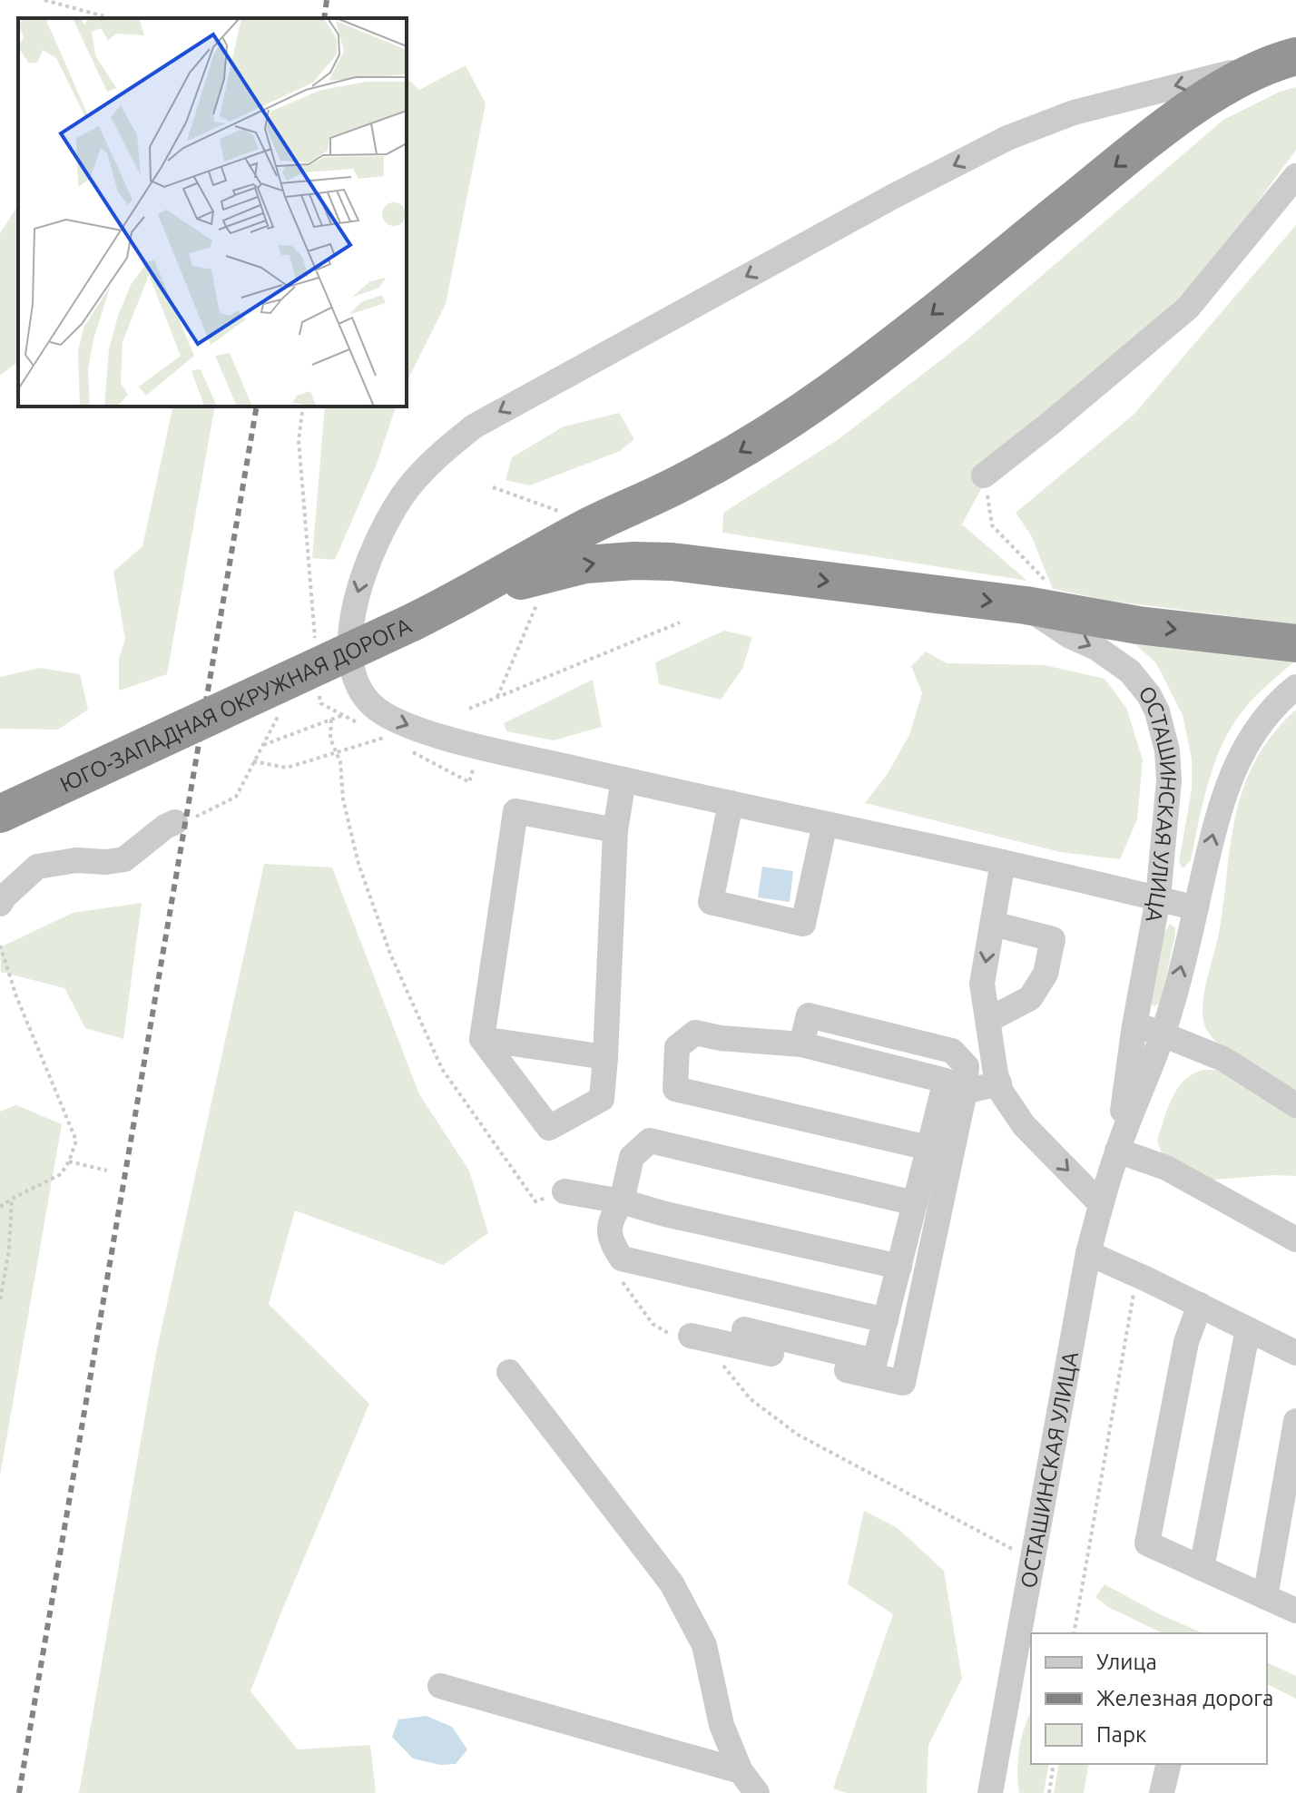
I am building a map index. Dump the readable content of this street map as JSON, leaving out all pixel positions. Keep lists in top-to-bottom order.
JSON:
{
  "streets": {
    "highway": ["ЮГО-ЗАПАДНАЯ ОКРУЖНАЯ ДОРОГА"],
    "street": ["ОСТАШИНСКАЯ УЛИЦА"]
  },
  "legend": ["Улица", "Железная дорога", "Парк"]
}
